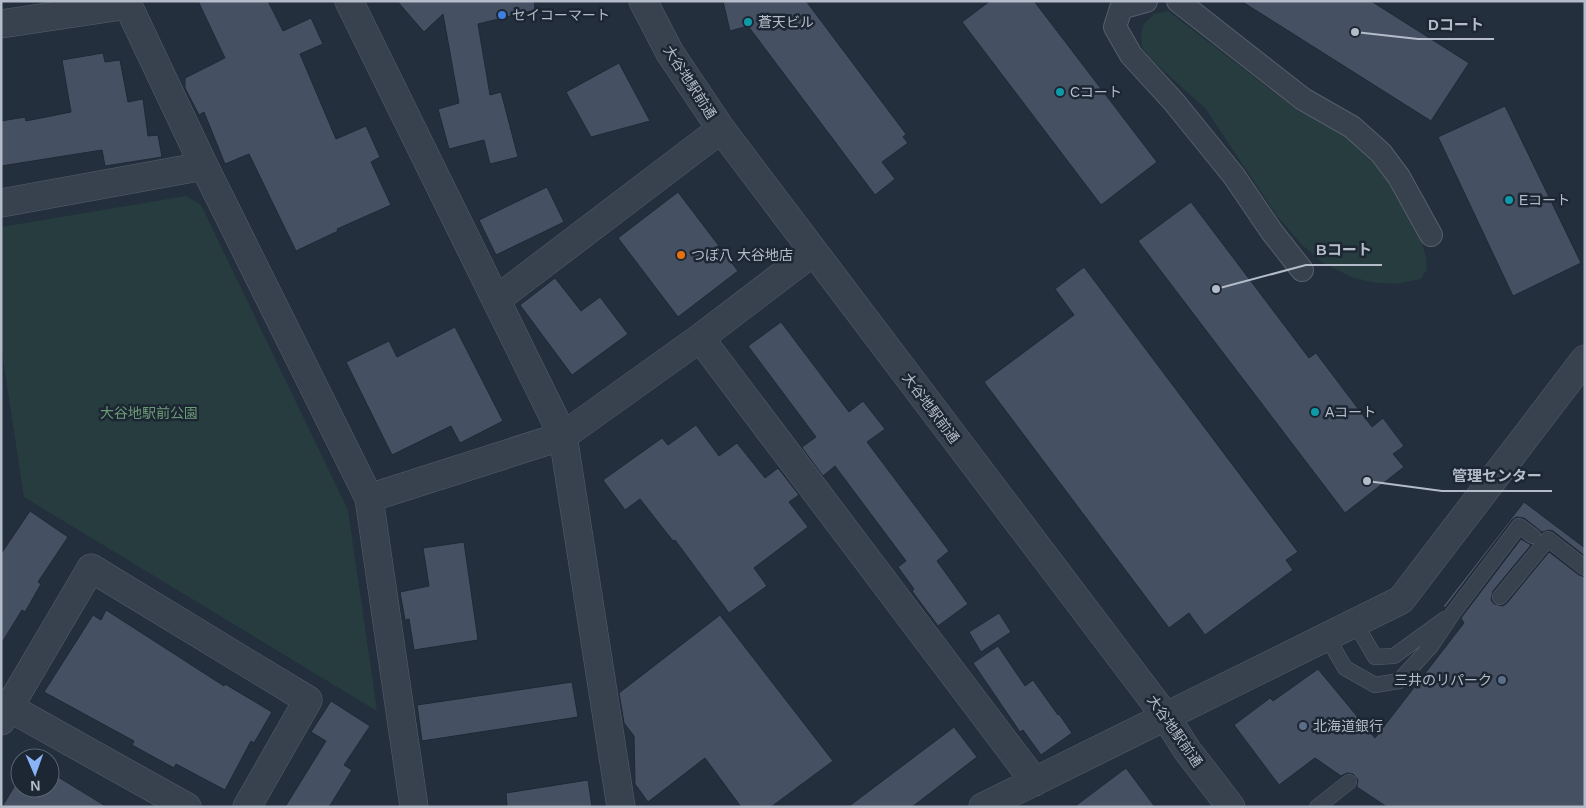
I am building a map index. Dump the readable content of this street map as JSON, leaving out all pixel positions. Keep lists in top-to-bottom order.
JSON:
{
  "streets": {
    "street": ["大谷地駅前通"]
  },
  "parks": ["大谷地駅前公園"],
  "places": [
    "セイコーマート",
    "蒼天ビル",
    "Dコート",
    "Cコート",
    "Eコート",
    "つぼ八 大谷地店",
    "Bコート",
    "Aコート",
    "管理センター",
    "三井のリパーク",
    "北海道銀行"
  ],
  "north": "bottom"
}
